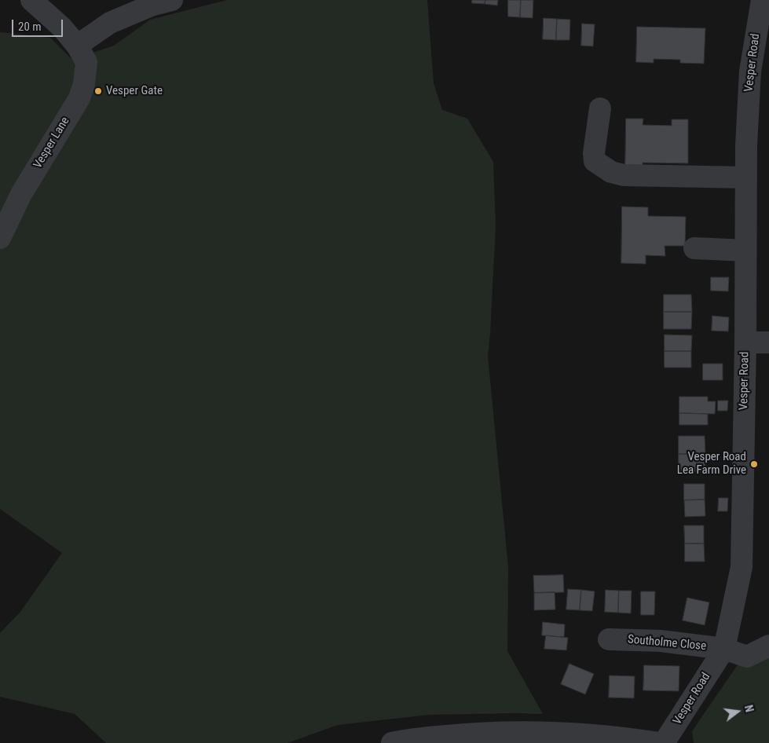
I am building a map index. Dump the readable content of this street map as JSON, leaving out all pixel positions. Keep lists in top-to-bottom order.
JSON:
{
  "streets": {
    "street": ["Vesper Road", "Vesper Lane", "Southolme Close"]
  },
  "crossings": [
    ["Vesper Road", "Southolme Close"]
  ],
  "places": ["Vesper Gate", "Vesper Road Lea Farm Drive"],
  "scale_bar": "20 m",
  "north": "right"
}
